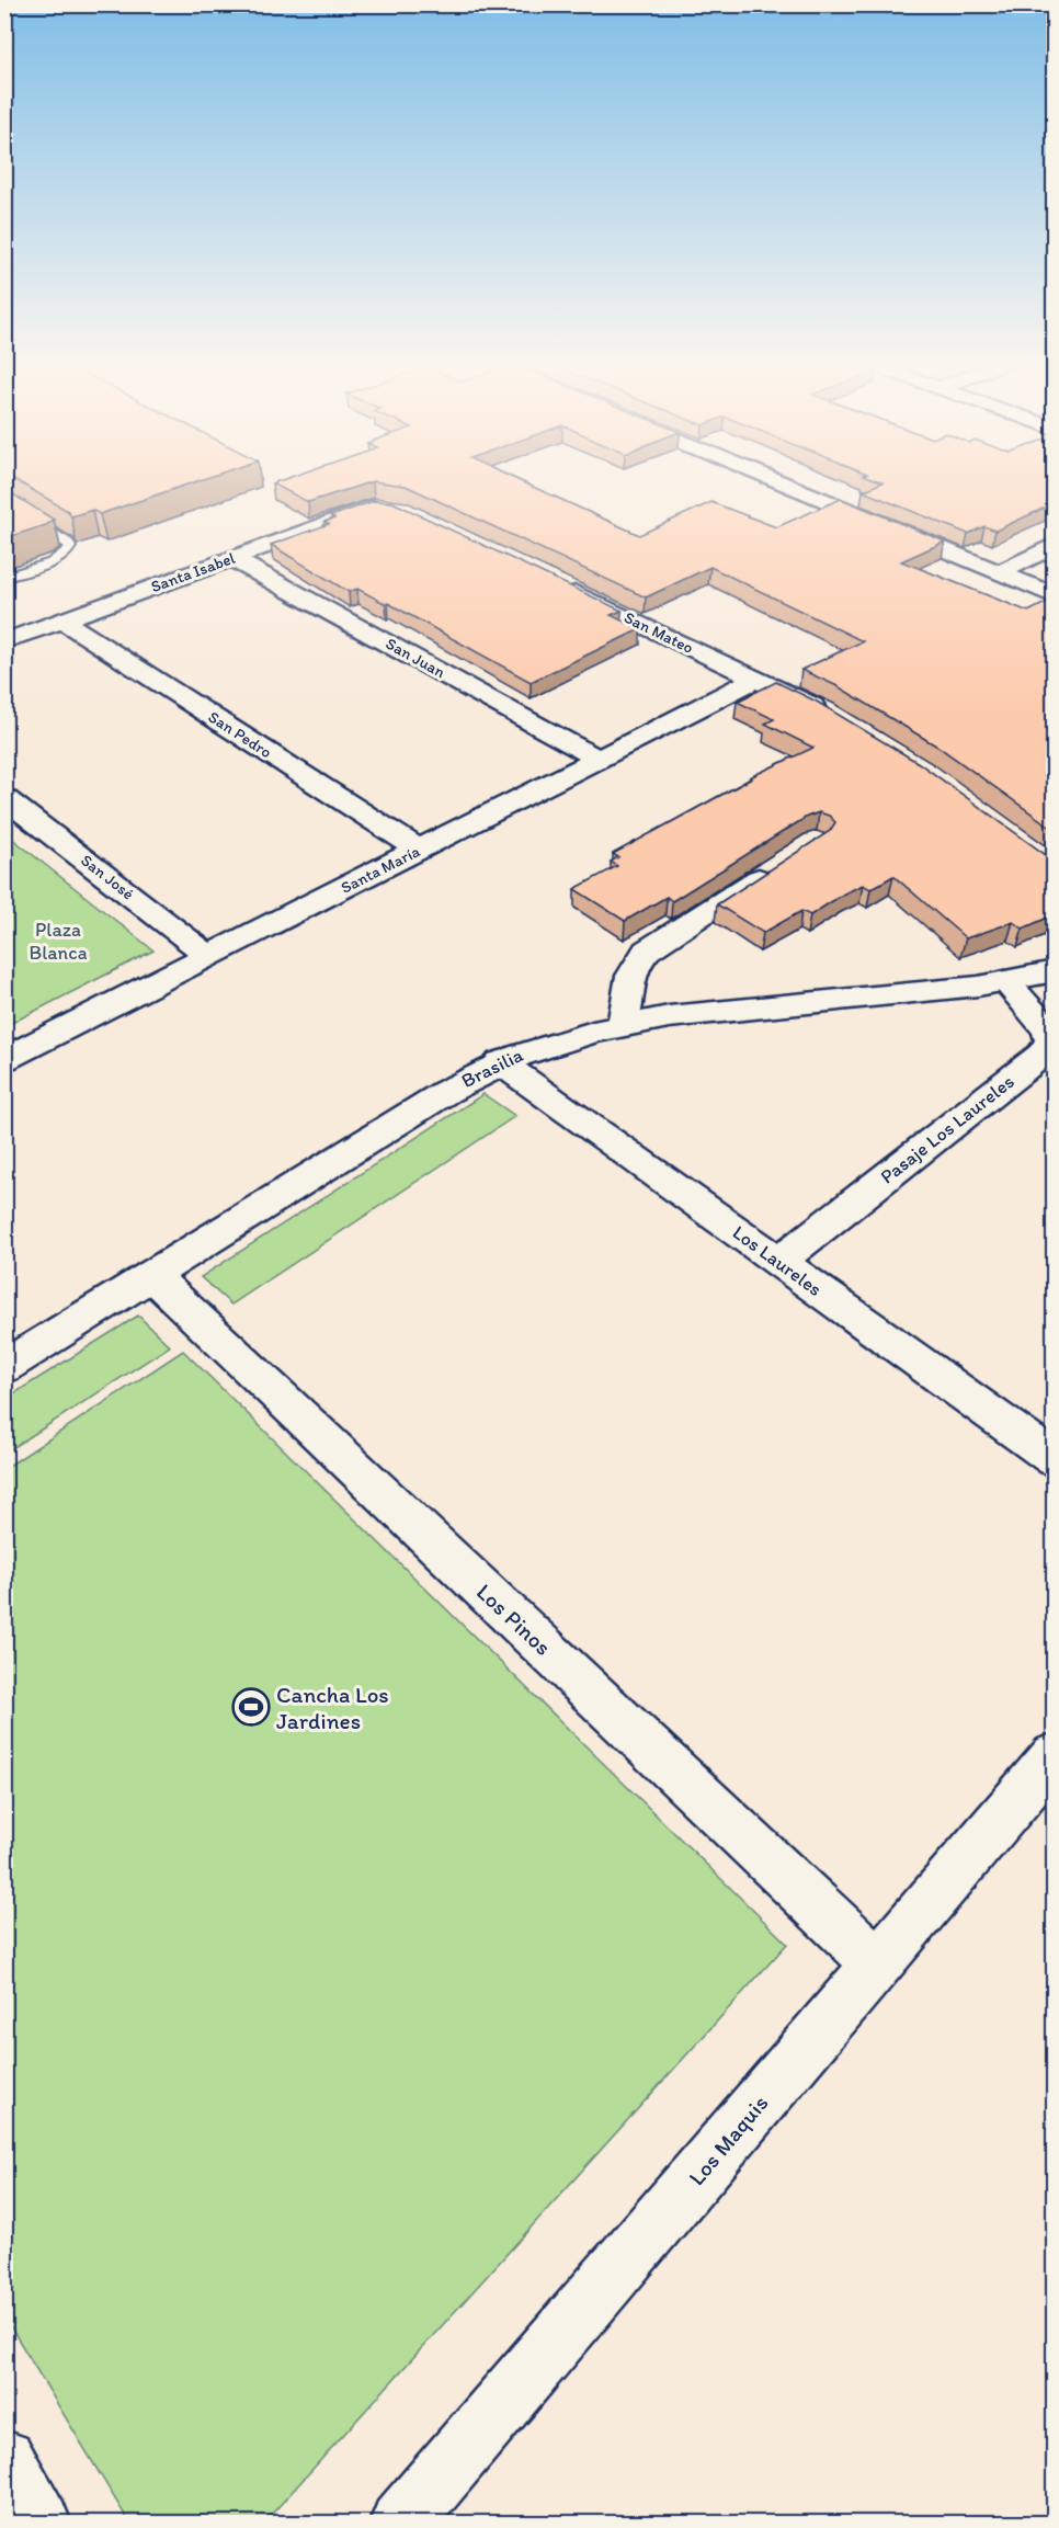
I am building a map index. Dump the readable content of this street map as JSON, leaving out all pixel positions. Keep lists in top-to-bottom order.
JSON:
{
  "streets": {
    "street": [
      "Santa Isabel",
      "San Mateo",
      "San Juan",
      "San Pedro",
      "Santa María",
      "San José",
      "Brasilia",
      "Pasaje Los Laureles",
      "Los Laureles",
      "Los Pinos",
      "Los Maquis"
    ]
  },
  "crossings": [
    ["Santa Isabel", "San Juan"],
    ["Santa Isabel", "San Pedro"],
    ["San Mateo", "Santa María"],
    ["San Juan", "Santa María"],
    ["San Pedro", "Santa María"],
    ["Santa María", "San José"],
    ["Brasilia", "Pasaje Los Laureles"],
    ["Brasilia", "Los Laureles"],
    ["Brasilia", "Los Pinos"],
    ["Pasaje Los Laureles", "Los Laureles"],
    ["Los Pinos", "Los Maquis"]
  ],
  "parks": ["Plaza Blanca"],
  "places": {
    "sports": ["Cancha Los Jardines"]
  }
}
